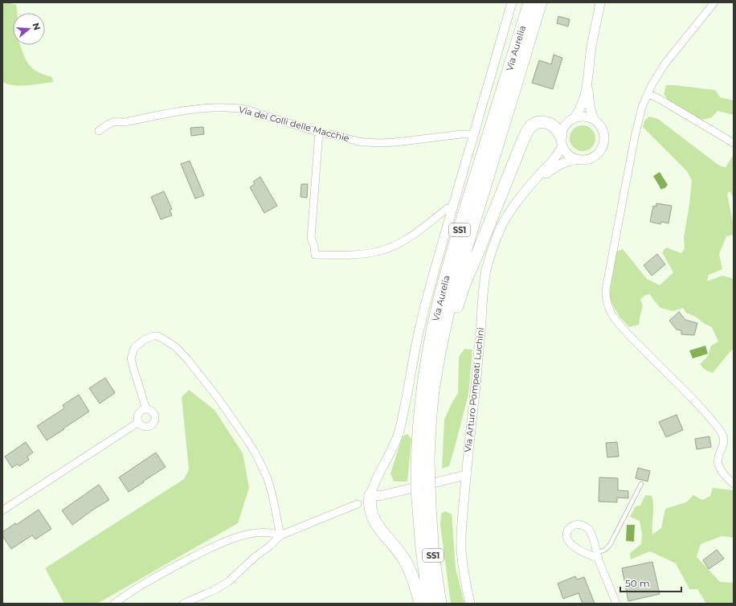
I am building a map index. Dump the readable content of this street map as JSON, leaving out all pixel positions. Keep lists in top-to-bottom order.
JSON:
{
  "streets": {
    "highway": ["Via Aurelia", "SS1"],
    "street": ["Via dei Colli delle Macchie", "Via Arturo Pompeati Luchini"]
  },
  "scale_bar": "50 m",
  "north": "right"
}
